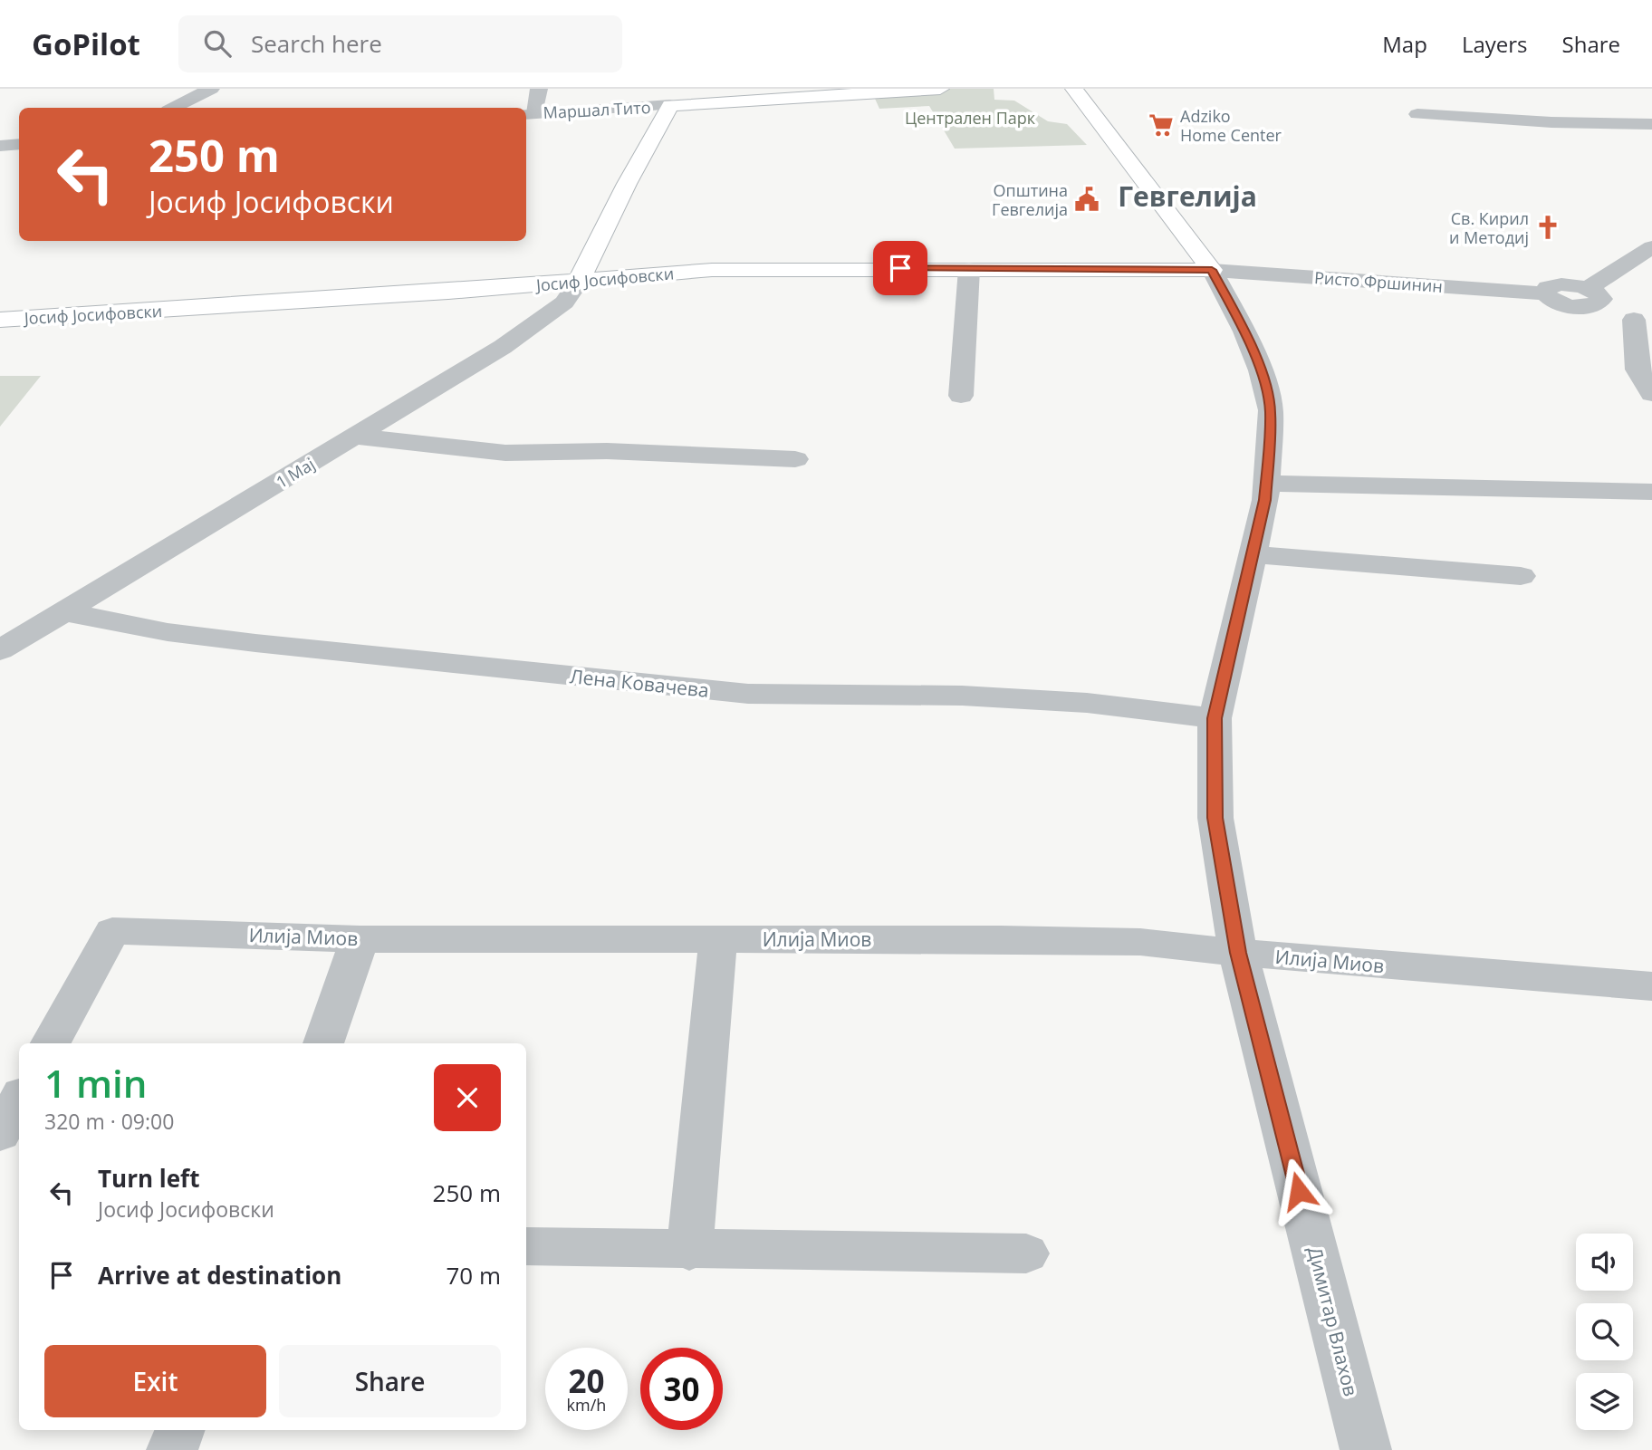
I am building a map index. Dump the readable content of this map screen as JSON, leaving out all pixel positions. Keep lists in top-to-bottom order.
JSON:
{
  "streets": {
    "main road": ["Јосиф Јосифовски", "Димитар Влахов"],
    "street": [
      "Маршал Тито",
      "Ристо Фршинин",
      "1 Мај",
      "Лена Ковачева",
      "Илија Миов"
    ]
  },
  "crossings": [
    ["Јосиф Јосифовски", "Ристо Фршинин"],
    ["Јосиф Јосифовски", "1 Мај"],
    ["Јосиф Јосифовски", "Димитар Влахов"],
    ["Ристо Фршинин", "Димитар Влахов"],
    ["1 Мај", "Лена Ковачева"],
    ["Лена Ковачева", "Димитар Влахов"],
    ["Илија Миов", "Димитар Влахов"]
  ],
  "districts": ["Гевгелија"],
  "parks": ["Централен Парк"],
  "places": {
    "supermarket": ["Adziko Home Center"],
    "public building": ["Општина Гевгелија"],
    "church": ["Св. Кирил и Методиј"]
  },
  "page": {
    "header": "GoPilot",
    "search": "Search here",
    "nav": ["Map", "Layers", "Share"],
    "turn": ["250 m", "Јосиф Јосифовски"],
    "heading": ["1 min", "320 m · 09:00"],
    "list": [
      {
        "name": "Turn left",
        "note": "Јосиф Јосифовски",
        "value": "250 m"
      },
      {
        "name": "Arrive at destination",
        "value": "70 m"
      }
    ],
    "buttons": ["Exit", "Share"],
    "speed": "20 km/h",
    "limit": "30"
  }
}
